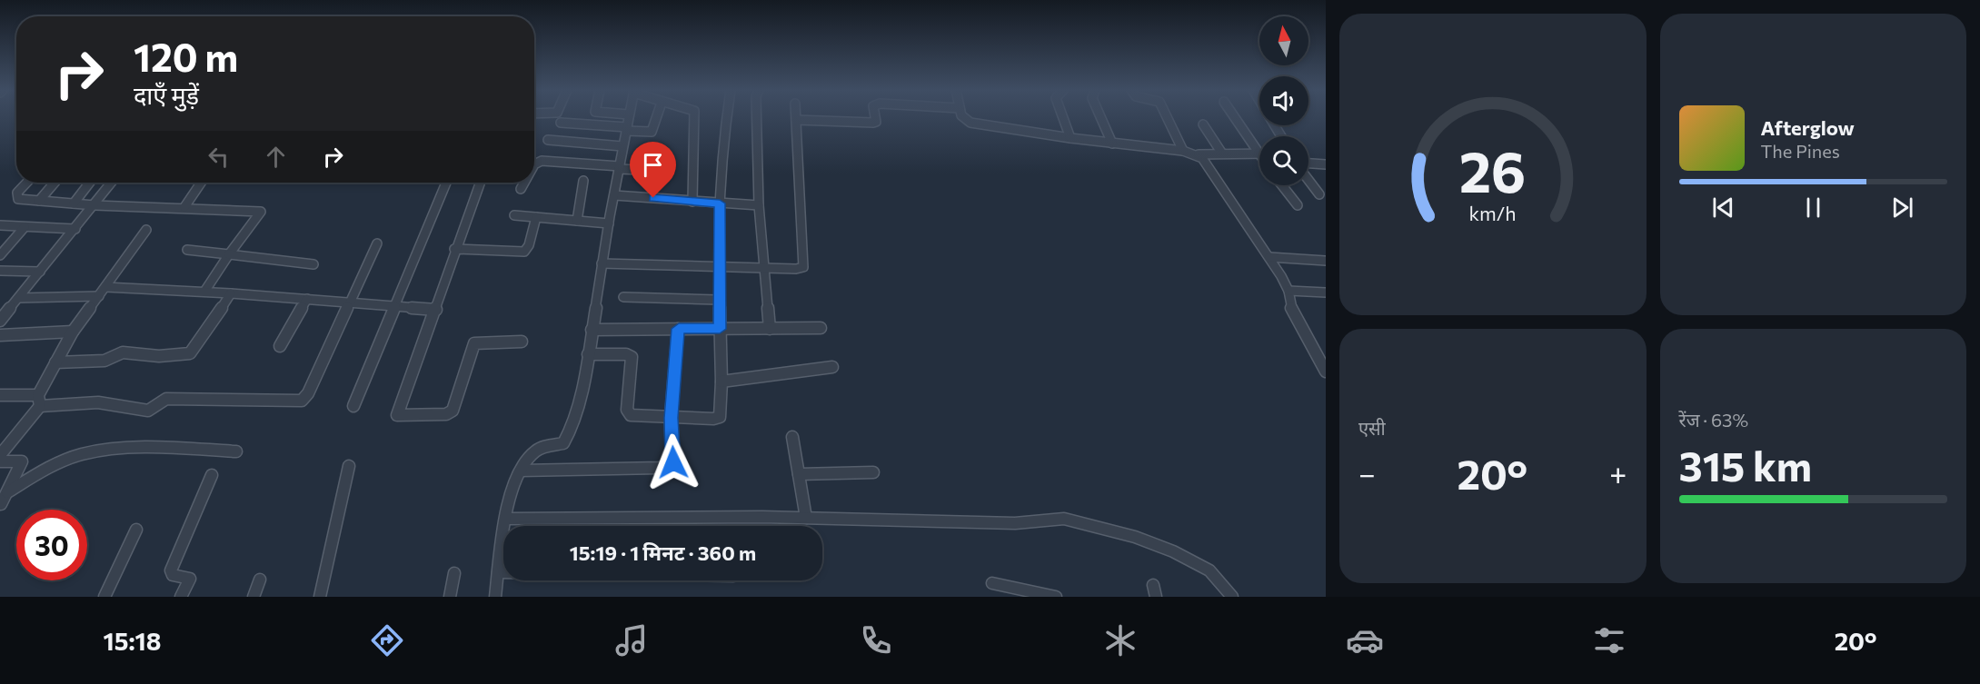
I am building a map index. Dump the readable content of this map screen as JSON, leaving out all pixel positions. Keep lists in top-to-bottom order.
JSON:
{
  "north": "top",
  "page": {
    "turn": ["120 m", "दाएँ मुड़ें"],
    "song": ["Afterglow", "The Pines"],
    "tile": [
      "एसी",
      ["रेंज · 63%", "315 km"]
    ],
    "heat": ["−", "20°", "+"],
    "limit": "30",
    "trip": "15:19 · 1 मिनट · 360 m",
    "tabs": ["15:18", "20°"],
    "gauge": ["26", "km/h"]
  }
}
